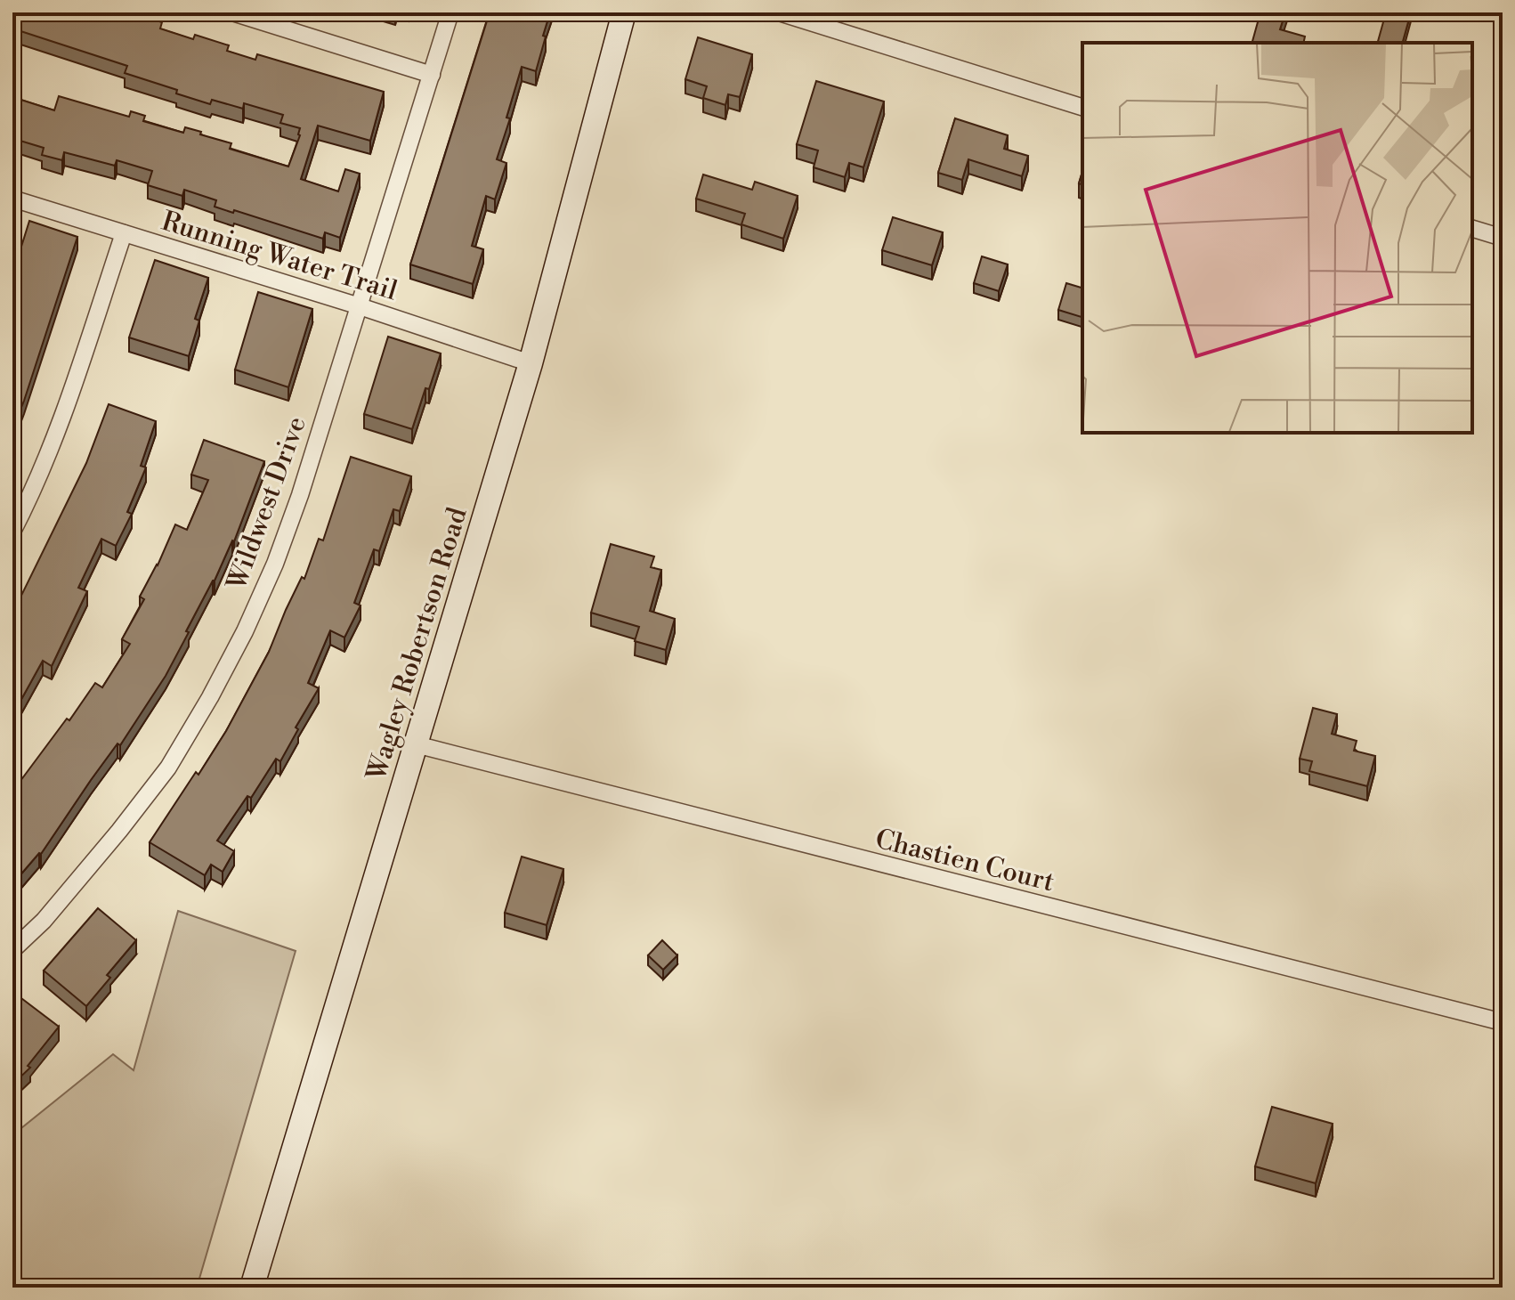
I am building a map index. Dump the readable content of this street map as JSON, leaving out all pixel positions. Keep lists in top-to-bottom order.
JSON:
{
  "streets": {
    "street": [
      "Running Water Trail",
      "Wildwest Drive",
      "Wagley Robertson Road",
      "Chastien Court"
    ]
  },
  "crossings": [
    ["Running Water Trail", "Wildwest Drive"],
    ["Running Water Trail", "Wagley Robertson Road"],
    ["Wagley Robertson Road", "Chastien Court"]
  ]
}
